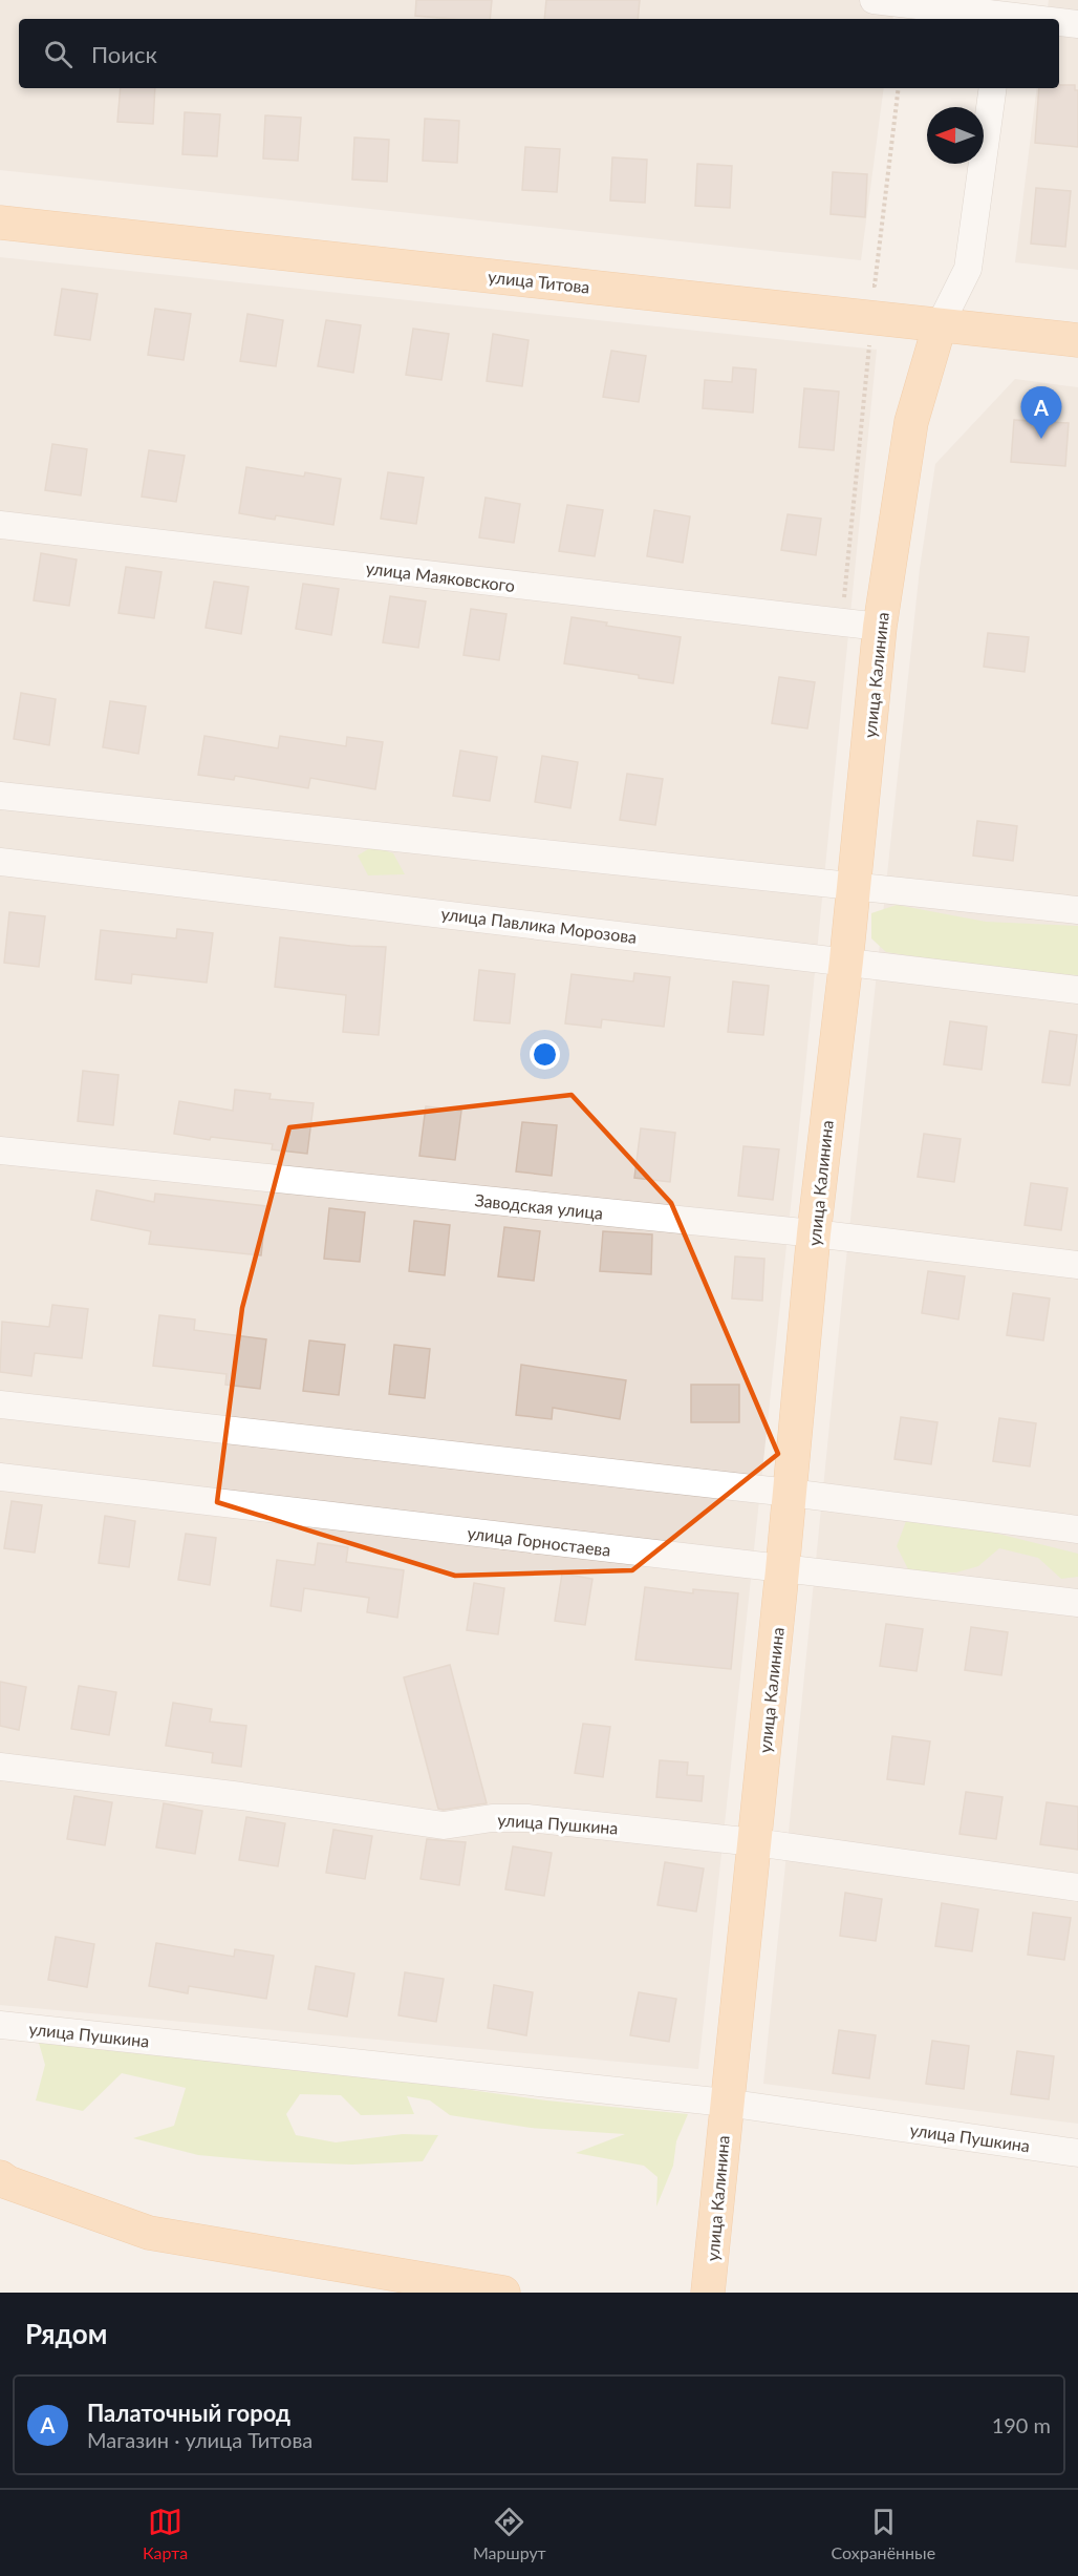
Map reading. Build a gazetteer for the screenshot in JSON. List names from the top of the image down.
{
  "streets": {
    "main road": ["улица Титова", "улица Калинина"],
    "street": [
      "улица Маяковского",
      "улица Павлика Морозова",
      "Заводская улица",
      "улица Горностаева",
      "улица Пушкина"
    ]
  },
  "crossings": [
    ["улица Титова", "улица Калинина"],
    ["улица Маяковского", "улица Калинина"],
    ["улица Калинина", "улица Павлика Морозова"],
    ["улица Калинина", "Заводская улица"],
    ["улица Калинина", "улица Горностаева"],
    ["улица Калинина", "улица Пушкина"]
  ],
  "north": "left",
  "page": {
    "search": "Поиск",
    "pins": "A",
    "heading": "Рядом",
    "list": [
      {
        "mark": "A",
        "name": "Палаточный город",
        "note": "Магазин · улица Титова",
        "value": "190 m"
      }
    ],
    "nav": ["Карта", "Маршрут", "Сохранённые"]
  }
}
